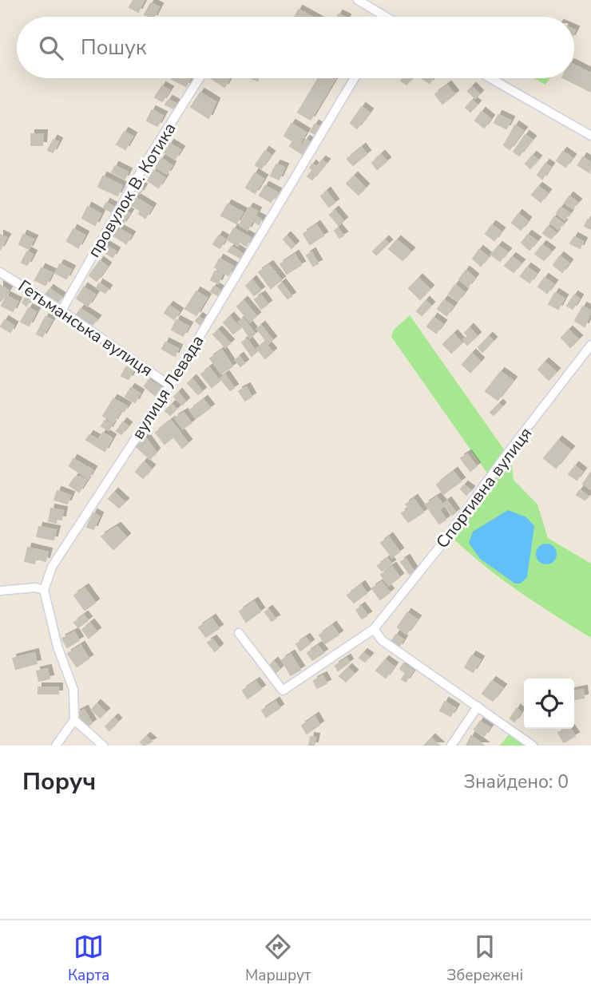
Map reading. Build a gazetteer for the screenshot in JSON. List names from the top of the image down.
{
  "streets": {
    "street": [
      "провулок В. Котика",
      "Гетьманська вулиця",
      "вулиця Левада",
      "Спортивна вулиця"
    ]
  },
  "crossings": [
    ["провулок В. Котика", "Гетьманська вулиця"],
    ["Гетьманська вулиця", "вулиця Левада"]
  ],
  "page": {
    "search": "Пошук",
    "heading": ["Поруч", "Знайдено: 0"],
    "nav": ["Карта", "Маршрут", "Збережені"]
  }
}
